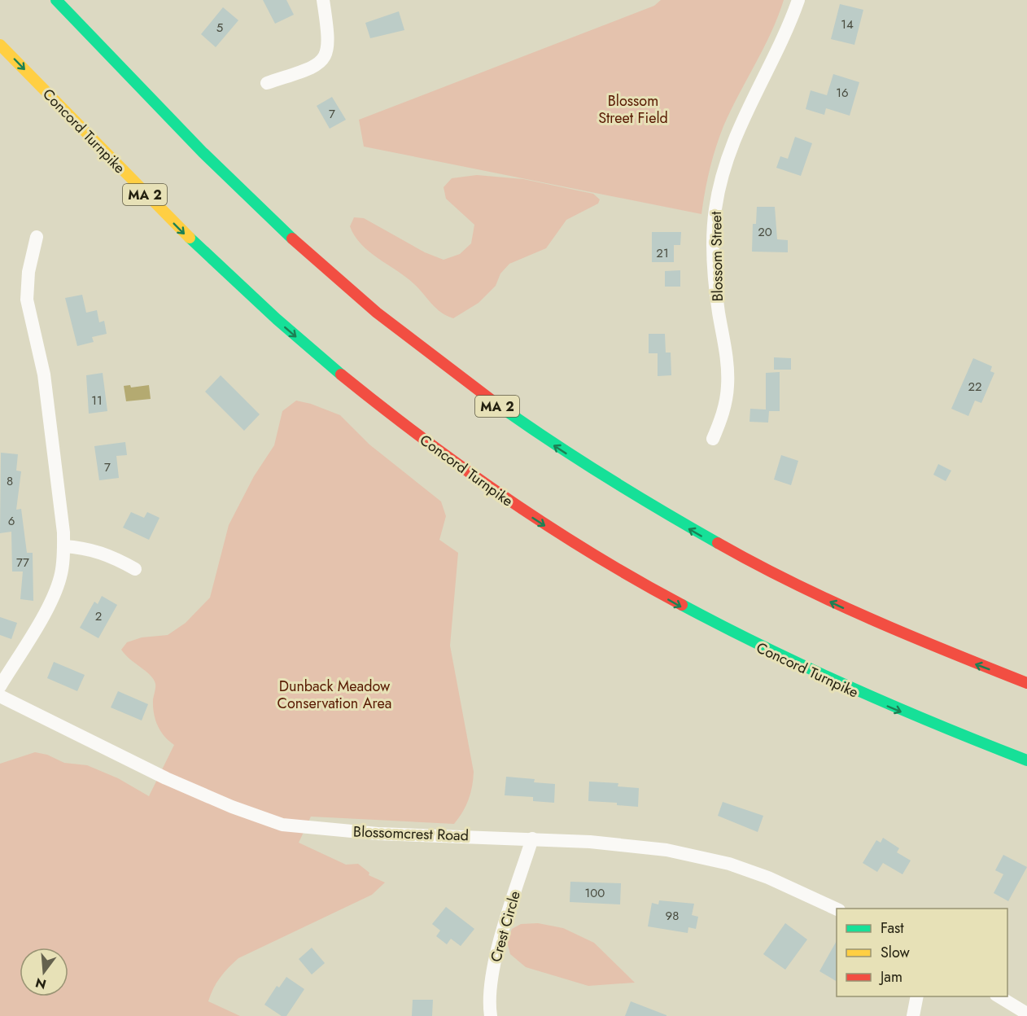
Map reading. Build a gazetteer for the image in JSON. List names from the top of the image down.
{
  "streets": {
    "highway": ["Concord Turnpike", "MA 2"],
    "street": ["Blossom Street", "Blossomcrest Road", "Crest Circle"]
  },
  "crossings": [
    ["Blossomcrest Road", "Crest Circle"]
  ],
  "parks": ["Blossom Street Field", "Dunback Meadow Conservation Area"],
  "house_numbers": [
    "14",
    "5",
    "16",
    "7",
    "20",
    "21",
    "22",
    "11",
    "7",
    "8",
    "6",
    "77",
    "2",
    "100",
    "98"
  ],
  "legend": ["Fast", "Slow", "Jam"],
  "north": "bottom"
}
